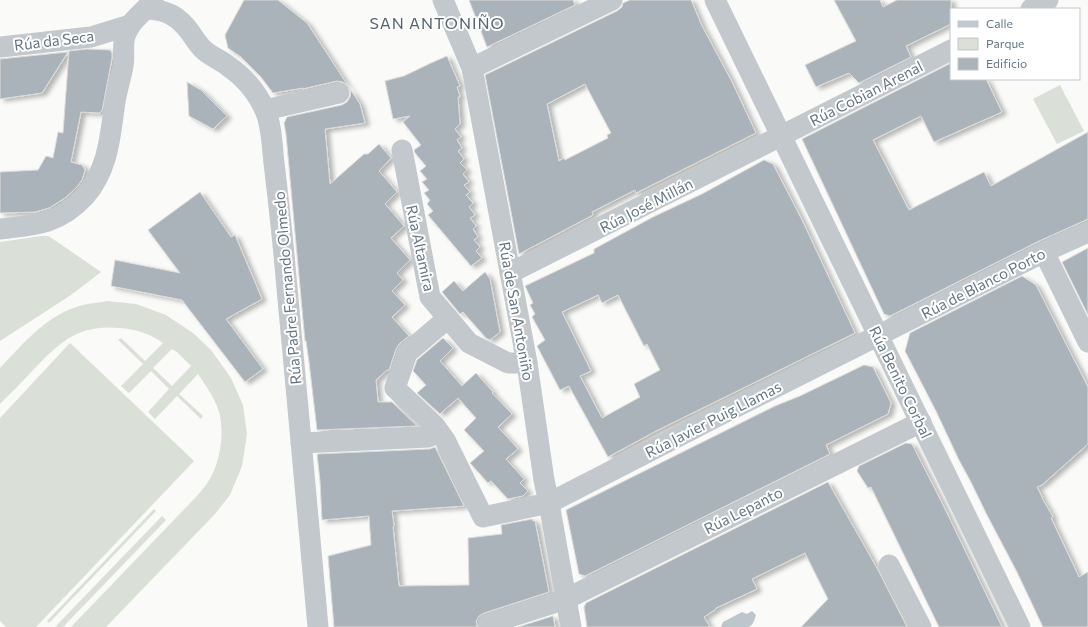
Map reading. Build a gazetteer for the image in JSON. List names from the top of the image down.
{
  "streets": {
    "street": [
      "Rúa da Seca",
      "Rúa Cobian Arenal",
      "Rúa José Millán",
      "Rúa Altamira",
      "Rúa de Blanco Porto",
      "Rúa Padre Fernando Olmedo",
      "Rúa de San Antoniño",
      "Rúa Benito Corbal",
      "Rúa Javier Puig Llamas",
      "Rúa Lepanto"
    ]
  },
  "crossings": [
    ["Rúa Cobian Arenal", "Rúa José Millán"],
    ["Rúa Cobian Arenal", "Rúa Benito Corbal"],
    ["Rúa José Millán", "Rúa de San Antoniño"],
    ["Rúa José Millán", "Rúa Benito Corbal"],
    ["Rúa Altamira", "Rúa de San Antoniño"],
    ["Rúa Altamira", "Rúa Javier Puig Llamas"],
    ["Rúa de Blanco Porto", "Rúa Benito Corbal"],
    ["Rúa de Blanco Porto", "Rúa Javier Puig Llamas"],
    ["Rúa de San Antoniño", "Rúa Javier Puig Llamas"],
    ["Rúa de San Antoniño", "Rúa Lepanto"],
    ["Rúa Benito Corbal", "Rúa Javier Puig Llamas"],
    ["Rúa Benito Corbal", "Rúa Lepanto"]
  ],
  "districts": ["SAN ANTONIÑO"],
  "legend": ["Calle", "Parque", "Edificio"]
}
